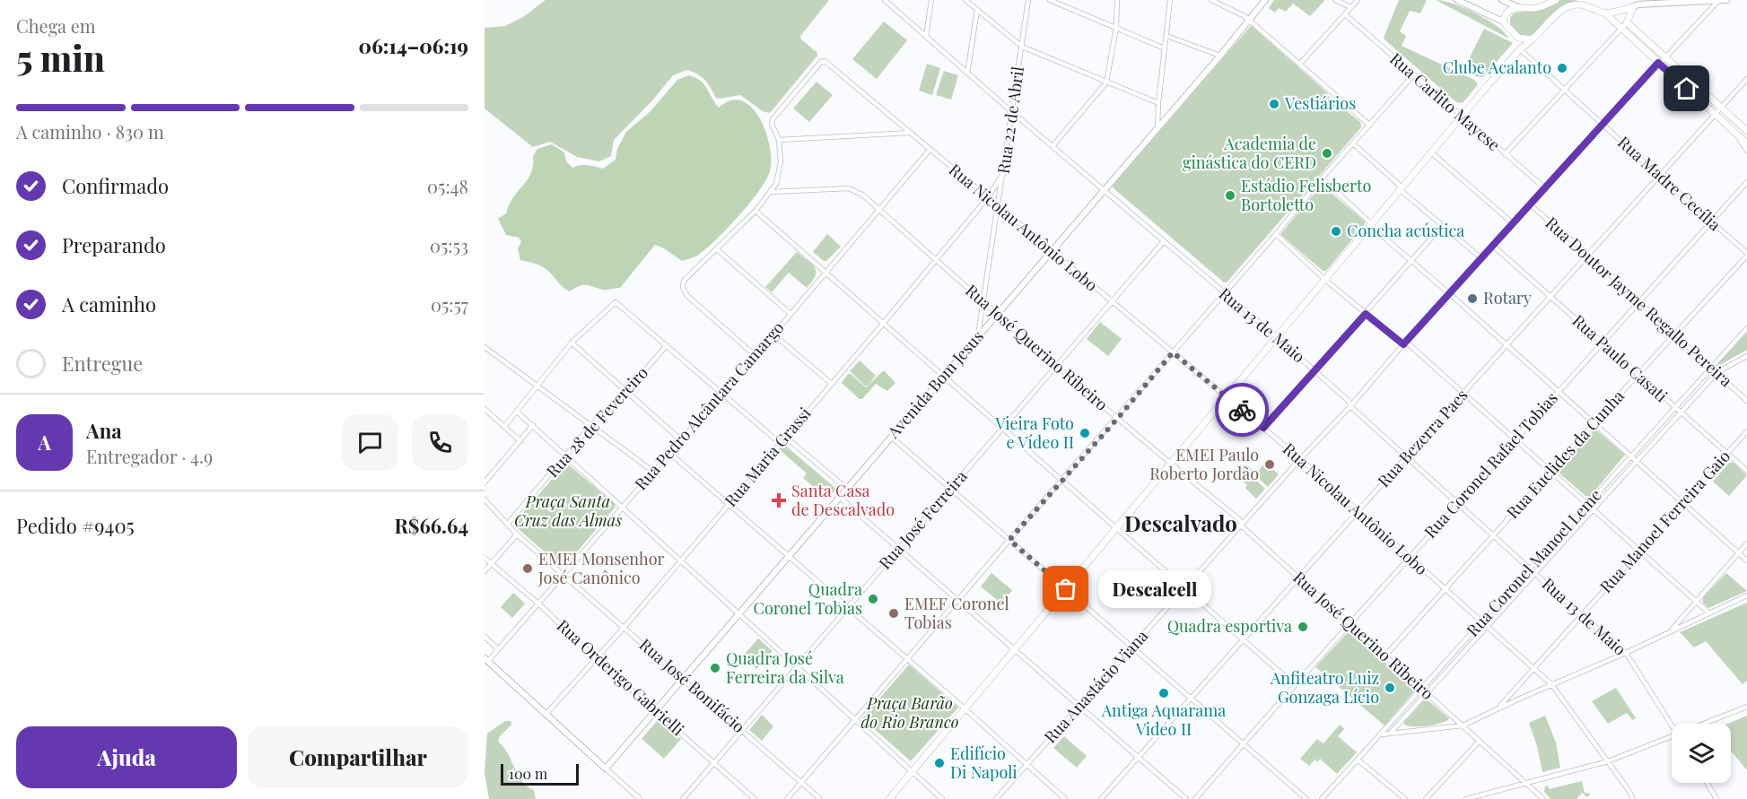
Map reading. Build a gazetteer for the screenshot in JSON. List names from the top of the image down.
{
  "streets": {
    "street": [
      "Rua Carlito Mayese",
      "Rua 22 de Abril",
      "Rua Madre Cecília",
      "Rua Nicolau Antônio Lobo",
      "Rua Doutor Jayme Regallo Pereira",
      "Rua 13 de Maio",
      "Rua José Querino Ribeiro",
      "Rua Paulo Casati",
      "Avenida Bom Jesus",
      "Rua Pedro Alcântara Camargo",
      "Rua 28 de Fevereiro",
      "Rua Bezerra Paes",
      "Rua Euclides da Cunha",
      "Rua Maria Grassi",
      "Rua Coronel Rafael Tobias",
      "Rua José Ferreira",
      "Rua Manoel Ferreira Gaio",
      "Rua Coronel Manoel Leme",
      "Rua Orderigo Gabrielli",
      "Rua José Bonifácio",
      "Rua Anastácio Viana"
    ]
  },
  "crossings": [
    ["Rua Carlito Mayese", "Rua Anastácio Viana"],
    ["Rua 22 de Abril", "Rua Nicolau Antônio Lobo"],
    ["Rua 22 de Abril", "Rua 13 de Maio"],
    ["Rua 22 de Abril", "Rua José Querino Ribeiro"],
    ["Rua 22 de Abril", "Avenida Bom Jesus"],
    ["Rua 22 de Abril", "Rua Maria Grassi"],
    ["Rua Madre Cecília", "Rua Bezerra Paes"],
    ["Rua Madre Cecília", "Rua Euclides da Cunha"],
    ["Rua Madre Cecília", "Rua Coronel Rafael Tobias"],
    ["Rua Madre Cecília", "Rua Anastácio Viana"],
    ["Rua Nicolau Antônio Lobo", "Avenida Bom Jesus"],
    ["Rua Nicolau Antônio Lobo", "Rua Pedro Alcântara Camargo"],
    ["Rua Nicolau Antônio Lobo", "Rua Bezerra Paes"],
    ["Rua Nicolau Antônio Lobo", "Rua Euclides da Cunha"],
    ["Rua Nicolau Antônio Lobo", "Rua Maria Grassi"],
    ["Rua Nicolau Antônio Lobo", "Rua Coronel Rafael Tobias"],
    ["Rua Nicolau Antônio Lobo", "Rua José Ferreira"],
    ["Rua Nicolau Antônio Lobo", "Rua Manoel Ferreira Gaio"],
    ["Rua Nicolau Antônio Lobo", "Rua Coronel Manoel Leme"],
    ["Rua Nicolau Antônio Lobo", "Rua Anastácio Viana"],
    ["Rua Doutor Jayme Regallo Pereira", "Rua Bezerra Paes"],
    ["Rua Doutor Jayme Regallo Pereira", "Rua Euclides da Cunha"],
    ["Rua Doutor Jayme Regallo Pereira", "Rua Coronel Rafael Tobias"],
    ["Rua Doutor Jayme Regallo Pereira", "Rua Coronel Manoel Leme"],
    ["Rua Doutor Jayme Regallo Pereira", "Rua Anastácio Viana"],
    ["Rua 13 de Maio", "Avenida Bom Jesus"],
    ["Rua 13 de Maio", "Rua Bezerra Paes"],
    ["Rua 13 de Maio", "Rua Euclides da Cunha"],
    ["Rua 13 de Maio", "Rua Coronel Rafael Tobias"],
    ["Rua 13 de Maio", "Rua José Ferreira"],
    ["Rua 13 de Maio", "Rua Manoel Ferreira Gaio"],
    ["Rua 13 de Maio", "Rua Coronel Manoel Leme"],
    ["Rua 13 de Maio", "Rua Anastácio Viana"],
    ["Rua José Querino Ribeiro", "Avenida Bom Jesus"],
    ["Rua José Querino Ribeiro", "Rua Pedro Alcântara Camargo"],
    ["Rua José Querino Ribeiro", "Rua Bezerra Paes"],
    ["Rua José Querino Ribeiro", "Rua Euclides da Cunha"],
    ["Rua José Querino Ribeiro", "Rua Maria Grassi"],
    ["Rua José Querino Ribeiro", "Rua Coronel Rafael Tobias"],
    ["Rua José Querino Ribeiro", "Rua José Ferreira"],
    ["Rua José Querino Ribeiro", "Rua Coronel Manoel Leme"],
    ["Rua José Querino Ribeiro", "Rua Anastácio Viana"],
    ["Rua Paulo Casati", "Rua Bezerra Paes"],
    ["Rua Paulo Casati", "Rua Euclides da Cunha"],
    ["Rua Paulo Casati", "Rua Coronel Rafael Tobias"],
    ["Rua Paulo Casati", "Rua Manoel Ferreira Gaio"],
    ["Rua Paulo Casati", "Rua Coronel Manoel Leme"],
    ["Rua Paulo Casati", "Rua Anastácio Viana"],
    ["Avenida Bom Jesus", "Rua Orderigo Gabrielli"],
    ["Avenida Bom Jesus", "Rua José Bonifácio"],
    ["Rua Pedro Alcântara Camargo", "Rua Orderigo Gabrielli"],
    ["Rua Pedro Alcântara Camargo", "Rua José Bonifácio"],
    ["Rua 28 de Fevereiro", "Rua José Bonifácio"],
    ["Rua Maria Grassi", "Rua Orderigo Gabrielli"],
    ["Rua Maria Grassi", "Rua José Bonifácio"],
    ["Rua José Ferreira", "Rua Orderigo Gabrielli"],
    ["Rua José Ferreira", "Rua José Bonifácio"]
  ],
  "districts": ["Descalvado"],
  "parks": ["Praça Santa Cruz das Almas", "Praça Barão do Rio Branco"],
  "places": {
    "other": [
      "Clube Acalanto",
      "Vestiários",
      "Academia de ginástica do CERD",
      "Estádio Felisberto Bortoletto",
      "Concha acústica",
      "Rotary",
      "Vieira Foto e Vídeo II",
      "EMEI Paulo Roberto Jordão",
      "EMEI Monsenhor José Canônico",
      "Descalcell",
      "Quadra Coronel Tobias",
      "EMEF Coronel Tobias",
      "Quadra esportiva",
      "Quadra José Ferreira da Silva",
      "Anfiteatro Luiz Gonzaga Lício",
      "Antiga Aquarama Video II",
      "Edifício Di Napoli"
    ],
    "health": ["Santa Casa de Descalvado"]
  },
  "scale_bar": "100 m",
  "page": {
    "heading": ["5 min", "Chega em", "06:14–06:19"],
    "panel": [
      "Ana",
      "Entregador · 4.9",
      "Pedido #9405",
      "R$66.64"
    ],
    "bar": "A caminho · 830 m",
    "list": [
      ["Confirmado", "05:48"],
      ["Preparando", "05:53"],
      ["A caminho", "05:57"],
      "Entregue"
    ],
    "round": "A",
    "bubble": "Descalcell",
    "buttons": ["Ajuda", "Compartilhar"],
    "scale": "100 m"
  }
}
